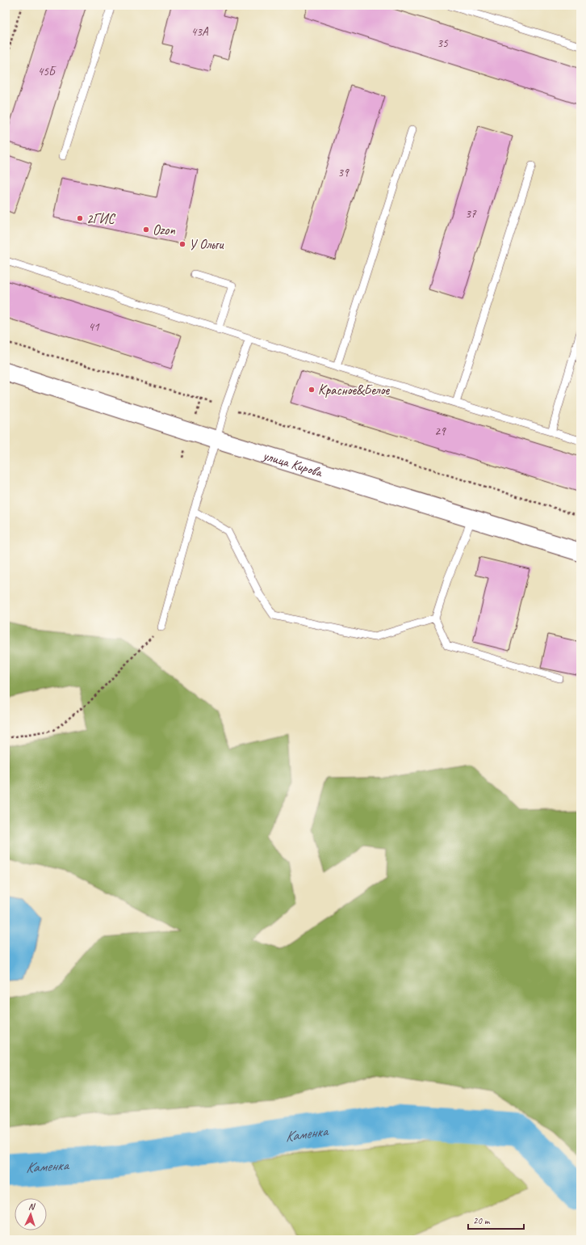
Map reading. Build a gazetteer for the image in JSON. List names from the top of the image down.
{
  "streets": {
    "street": ["улица Кирова"]
  },
  "water": ["Каменка"],
  "places": [
    "2ГИС",
    "Ozon",
    "У Ольги",
    "Красное&Белое"
  ],
  "house_numbers": [
    "43А",
    "35",
    "45Б",
    "39",
    "37",
    "41",
    "29"
  ],
  "scale_bar": "20 m",
  "north": "top"
}
